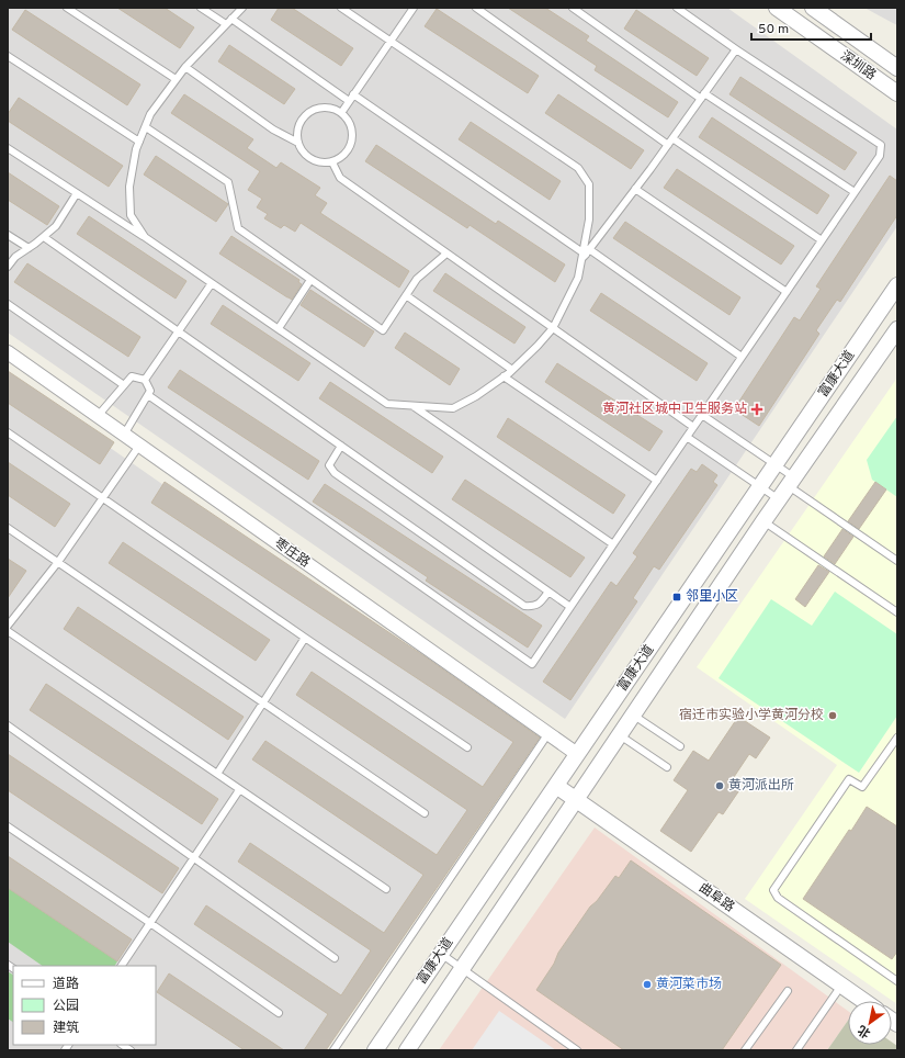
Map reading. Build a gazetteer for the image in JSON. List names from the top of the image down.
{
  "streets": {
    "street": [
      "深圳路",
      "富康大道",
      "枣庄路",
      "曲阜路"
    ]
  },
  "crossings": [
    ["富康大道", "枣庄路"],
    ["富康大道", "曲阜路"]
  ],
  "places": {
    "health": ["黄河社区城中卫生服务站"],
    "transit": ["邻里小区"],
    "other": ["宿迁市实验小学黄河分校", "黄河派出所", "黄河菜市场"]
  },
  "legend": ["道路", "公园", "建筑"],
  "scale_bar": "50 m",
  "north": "bottom left"
}
